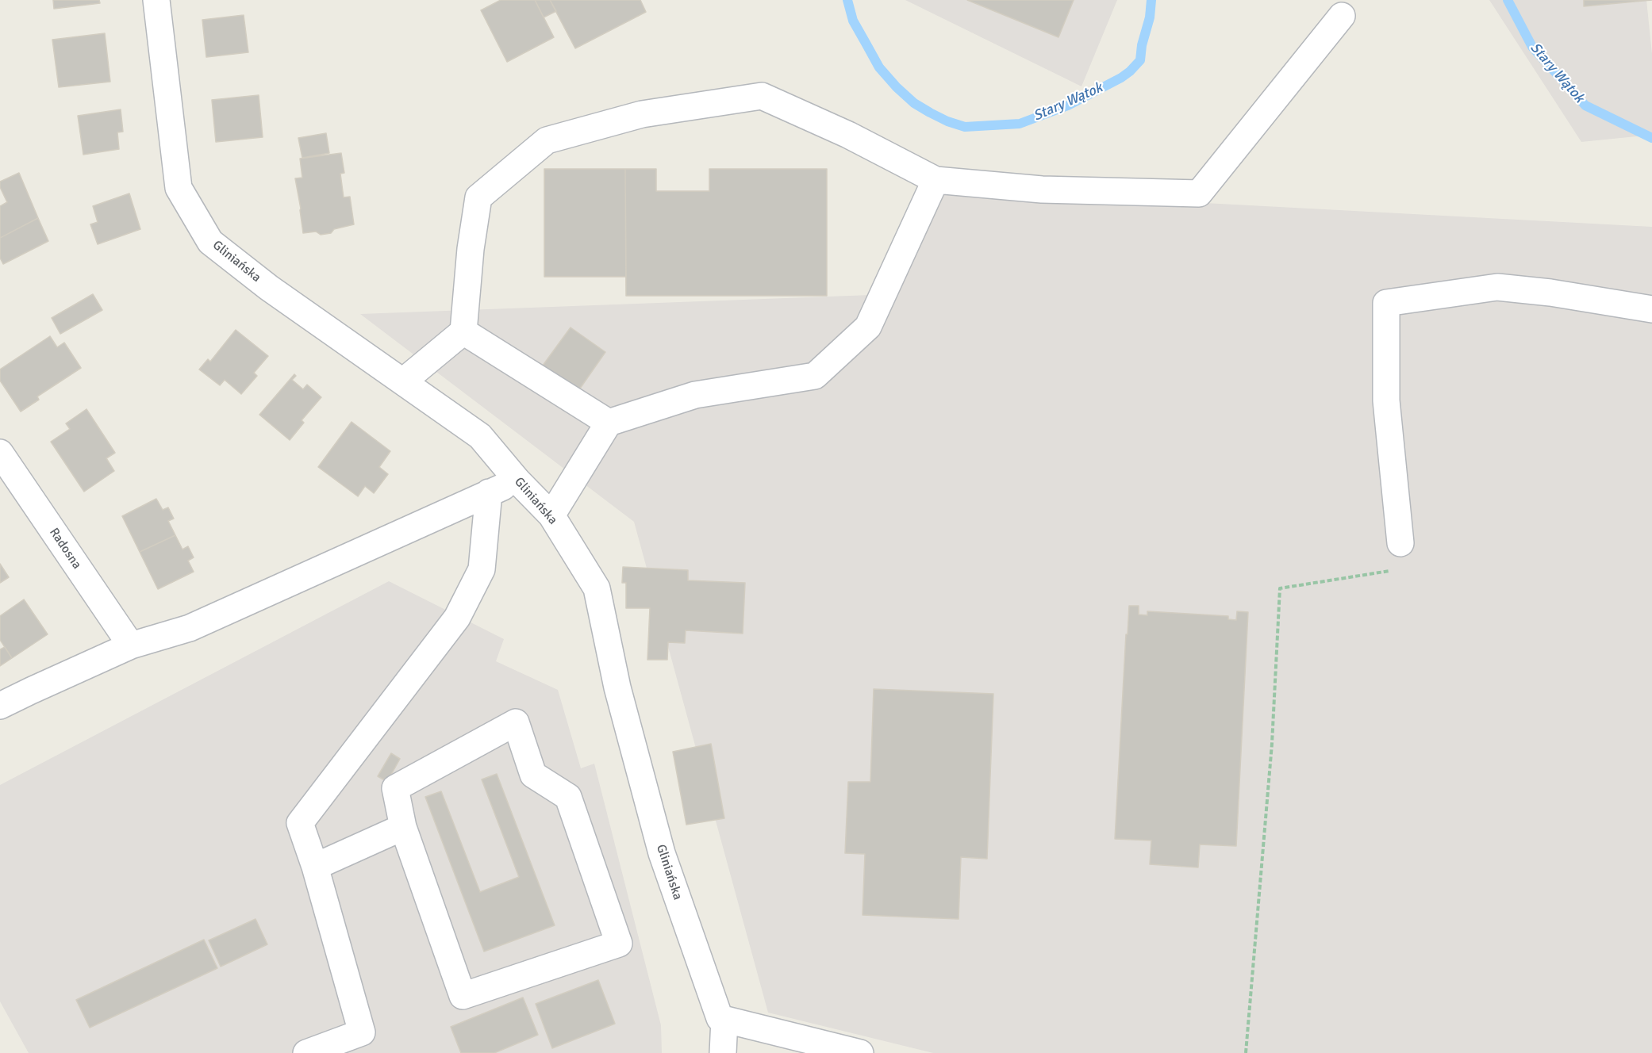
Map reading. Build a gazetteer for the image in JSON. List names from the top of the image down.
{
  "streets": {
    "street": ["Gliniańska", "Radosna"]
  },
  "water": ["Stary Wątok"]
}
